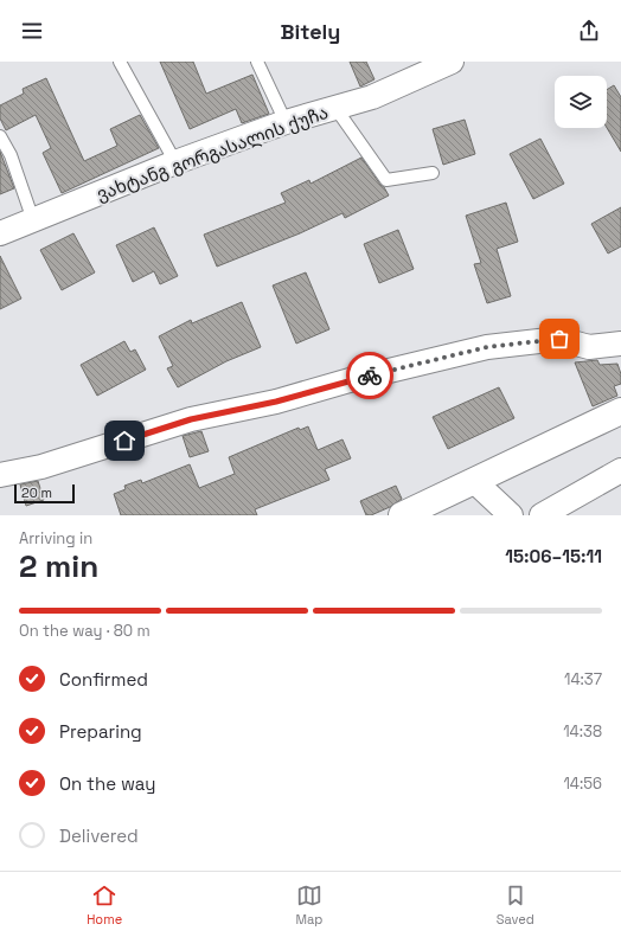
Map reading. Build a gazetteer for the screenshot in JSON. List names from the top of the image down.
{
  "streets": {
    "street": ["ვახტანგ გორგასალის ქუჩა"]
  },
  "scale_bar": "20 m",
  "page": {
    "header": "Bitely",
    "scale": "20 m",
    "heading": ["2 min", "Arriving in", "15:06–15:11"],
    "bar": "On the way · 80 m",
    "list": [
      ["Confirmed", "14:37"],
      ["Preparing", "14:38"],
      ["On the way", "14:56"],
      "Delivered"
    ],
    "tabs": ["Home", "Map", "Saved"]
  }
}
